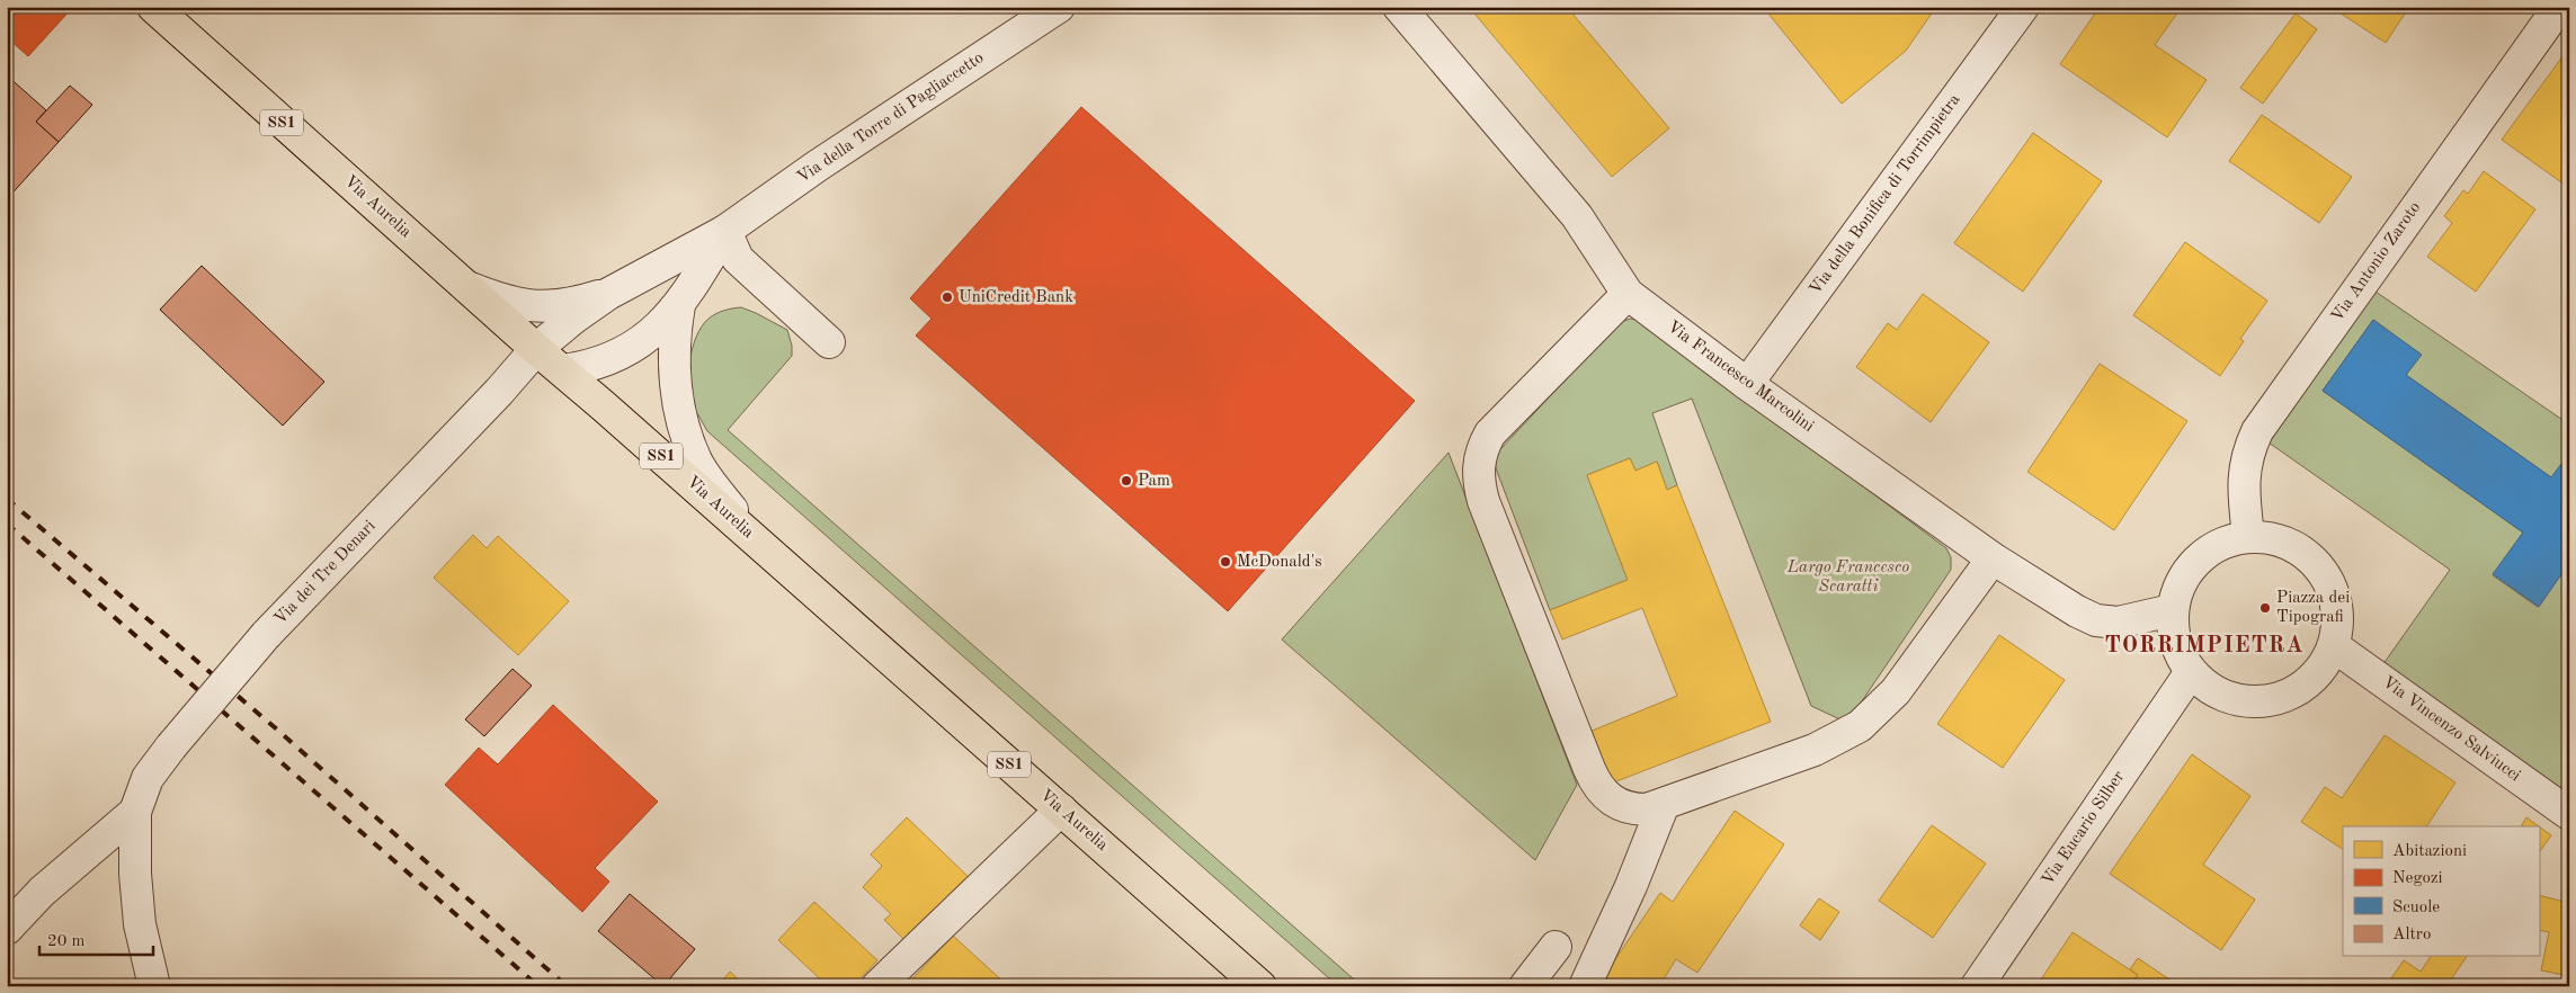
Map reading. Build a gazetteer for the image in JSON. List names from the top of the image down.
{
  "streets": {
    "main road": ["SS1", "Via Aurelia"],
    "street": [
      "Via della Torre di Pagliaccetto",
      "Via della Bonifica di Torrimpietra",
      "Via Antonio Zaroto",
      "Via Francesco Marcolini",
      "Via dei Tre Denari",
      "Via Vincenzo Salviucci",
      "Via Eucario Silber"
    ]
  },
  "crossings": [
    ["Via della Torre di Pagliaccetto", "Via Aurelia"],
    ["Via della Torre di Pagliaccetto", "Via dei Tre Denari"],
    ["Via della Bonifica di Torrimpietra", "Via Francesco Marcolini"],
    ["Via Aurelia", "Via dei Tre Denari"],
    ["Via Antonio Zaroto", "Via Francesco Marcolini"],
    ["Via Antonio Zaroto", "Via Vincenzo Salviucci"],
    ["Via Antonio Zaroto", "Via Eucario Silber"],
    ["Via Francesco Marcolini", "Via Vincenzo Salviucci"],
    ["Via Francesco Marcolini", "Via Eucario Silber"],
    ["Via Vincenzo Salviucci", "Via Eucario Silber"]
  ],
  "districts": ["TORRIMPIETRA"],
  "parks": ["Largo Francesco Scaratti"],
  "places": [
    "UniCredit Bank",
    "Pam",
    "McDonald's",
    "Piazza dei Tipografi"
  ],
  "legend": [
    "Abitazioni",
    "Negozi",
    "Scuole",
    "Altro"
  ],
  "scale_bar": "20 m"
}
